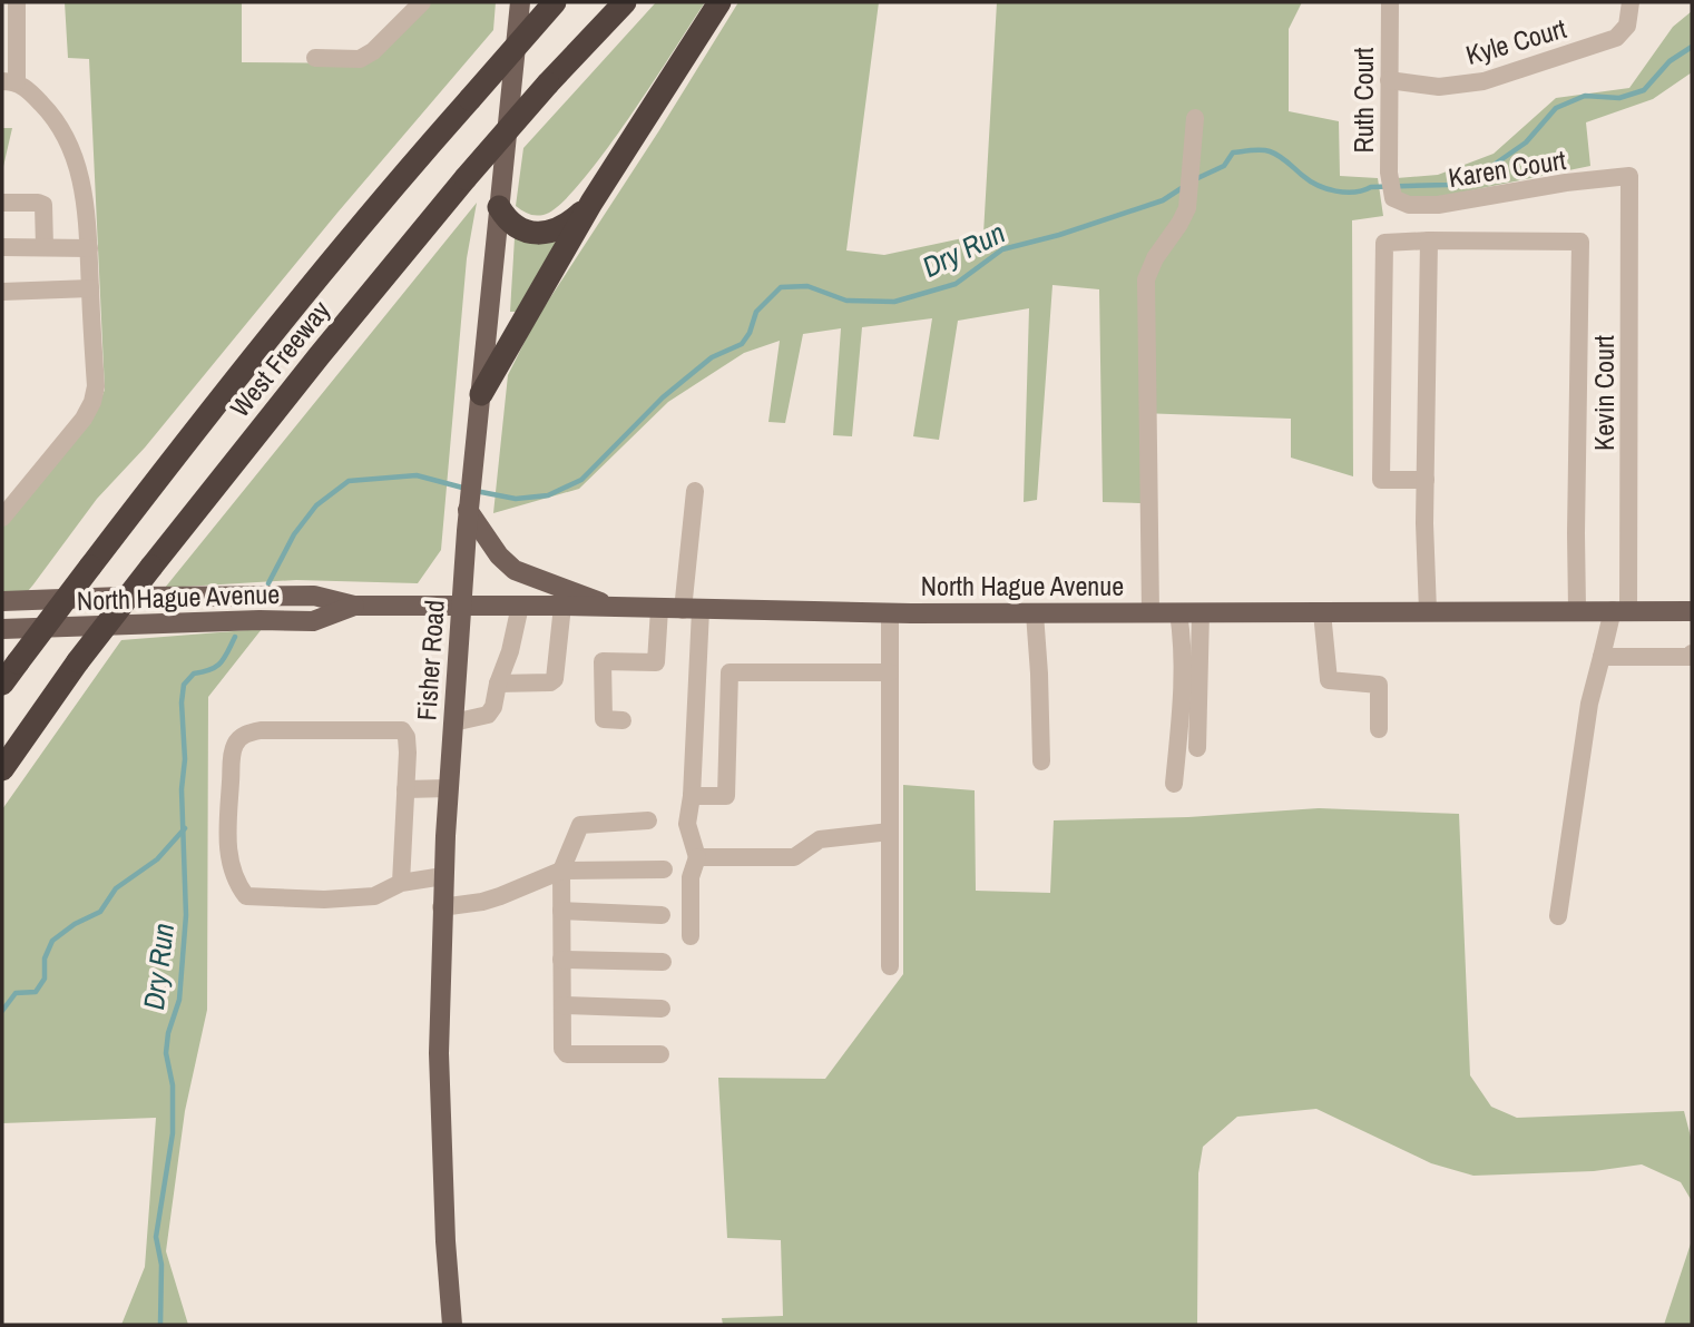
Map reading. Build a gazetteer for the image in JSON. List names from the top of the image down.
{
  "streets": {
    "highway": ["West Freeway"],
    "main road": ["North Hague Avenue", "Fisher Road"],
    "street": [
      "Kyle Court",
      "Ruth Court",
      "Karen Court",
      "Kevin Court"
    ]
  },
  "crossings": [
    ["Kyle Court", "Ruth Court"],
    ["Ruth Court", "Karen Court"],
    ["Karen Court", "Kevin Court"],
    ["Kevin Court", "North Hague Avenue"],
    ["North Hague Avenue", "Fisher Road"]
  ],
  "water": ["Dry Run"]
}
